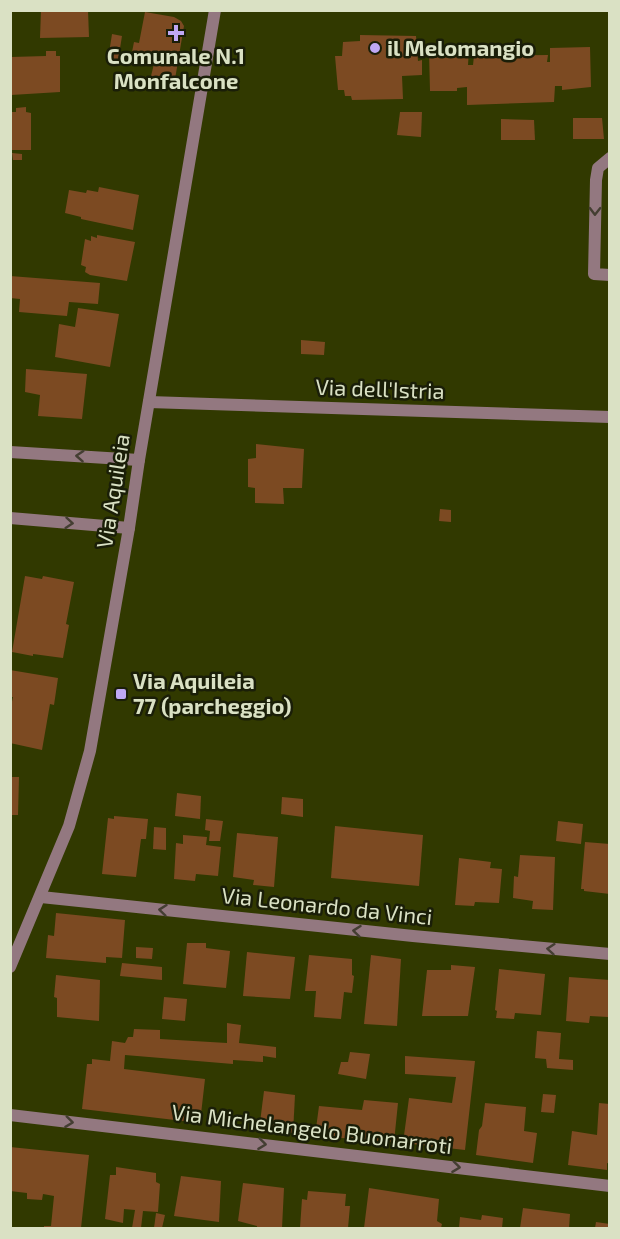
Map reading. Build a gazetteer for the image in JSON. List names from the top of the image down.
{
  "streets": {
    "street": [
      "Via dell'Istria",
      "Via Aquileia",
      "Via Leonardo da Vinci",
      "Via Michelangelo Buonarroti"
    ]
  },
  "crossings": [
    ["Via dell'Istria", "Via Aquileia"],
    ["Via Aquileia", "Via Leonardo da Vinci"]
  ],
  "one_way": ["Via Leonardo da Vinci", "Via Michelangelo Buonarroti"],
  "places": {
    "health": ["Comunale N.1 Monfalcone"],
    "other": ["il Melomangio"],
    "transit": ["Via Aquileia 77 (parcheggio)"]
  }
}
